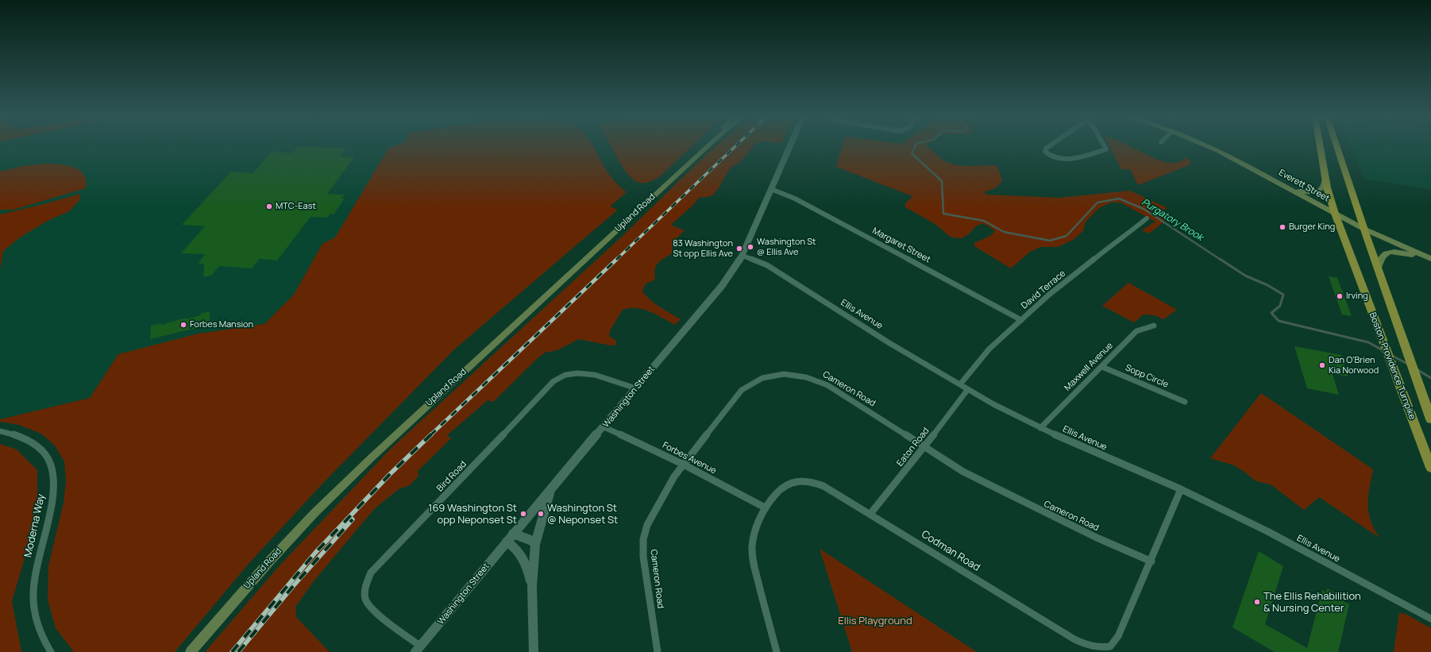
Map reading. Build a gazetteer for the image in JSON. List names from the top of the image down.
{
  "streets": {
    "main road": ["Everett Street", "Upland Road", "Boston-Providence Turnpike"],
    "street": [
      "Margaret Street",
      "David Terrace",
      "Ellis Avenue",
      "Maxwell Avenue",
      "Sopp Circle",
      "Cameron Road",
      "Washington Street",
      "Eaton Road",
      "Forbes Avenue",
      "Bird Road",
      "Moderna Way",
      "Codman Road"
    ]
  },
  "crossings": [
    ["Everett Street", "Boston-Providence Turnpike"],
    ["Margaret Street", "David Terrace"],
    ["Margaret Street", "Washington Street"],
    ["David Terrace", "Ellis Avenue"],
    ["Ellis Avenue", "Maxwell Avenue"],
    ["Ellis Avenue", "Washington Street"],
    ["Ellis Avenue", "Eaton Road"],
    ["Ellis Avenue", "Codman Road"],
    ["Maxwell Avenue", "Sopp Circle"],
    ["Cameron Road", "Eaton Road"],
    ["Cameron Road", "Forbes Avenue"],
    ["Cameron Road", "Codman Road"],
    ["Washington Street", "Forbes Avenue"],
    ["Washington Street", "Bird Road"],
    ["Eaton Road", "Codman Road"],
    ["Forbes Avenue", "Codman Road"]
  ],
  "water": ["Purgatory Brook"],
  "parks": ["Ellis Playground"],
  "places": [
    "MTC-East",
    "Burger King",
    "Washington St @ Ellis Ave",
    "83 Washington St opp Ellis Ave",
    "Irving",
    "Forbes Mansion",
    "Dan O'Brien Kia Norwood",
    "169 Washington St opp Neponset St",
    "Washington St @ Neponset St",
    "The Ellis Rehabilition & Nursing Center"
  ]
}
